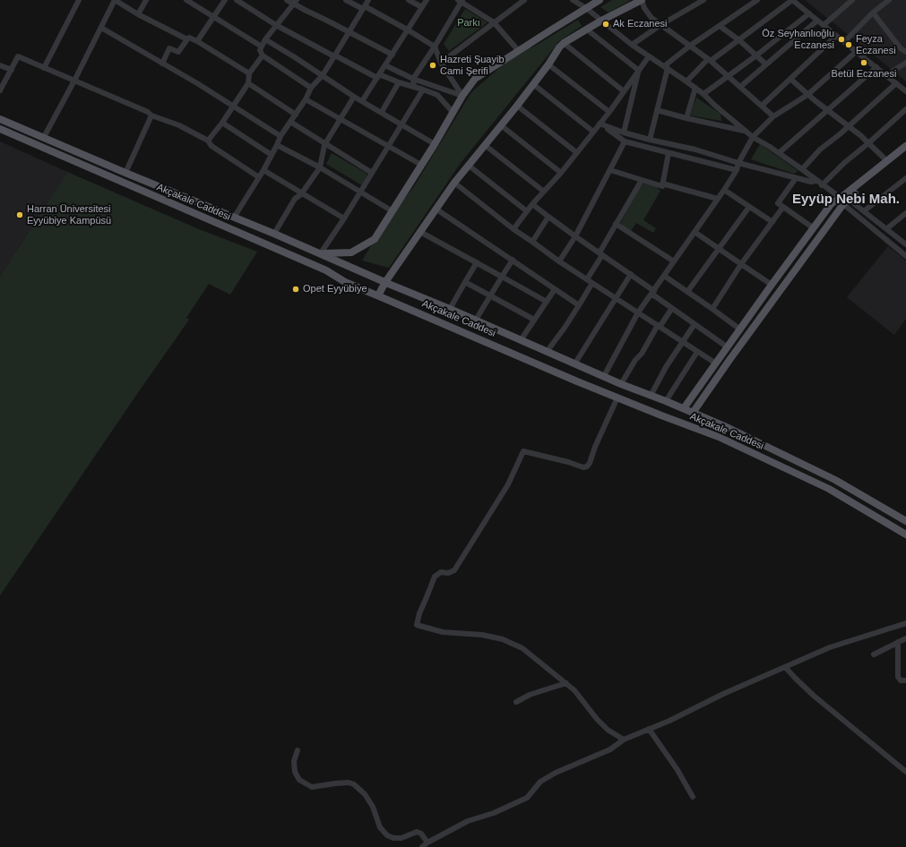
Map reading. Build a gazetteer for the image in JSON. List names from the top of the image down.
{
  "streets": {
    "main road": ["Akçakale Caddesi"]
  },
  "districts": ["Eyyüp Nebi Mah."],
  "parks": ["Parkı"],
  "places": [
    "Ak Eczanesi",
    "Öz Seyhanlıoğlu Eczanesi",
    "Feyza Eczanesi",
    "Betül Eczanesi",
    "Hazreti Şuayib Cami Şerifi",
    "Harran Üniversitesi Eyyübiye Kampüsü",
    "Opet Eyyübiye"
  ]
}
